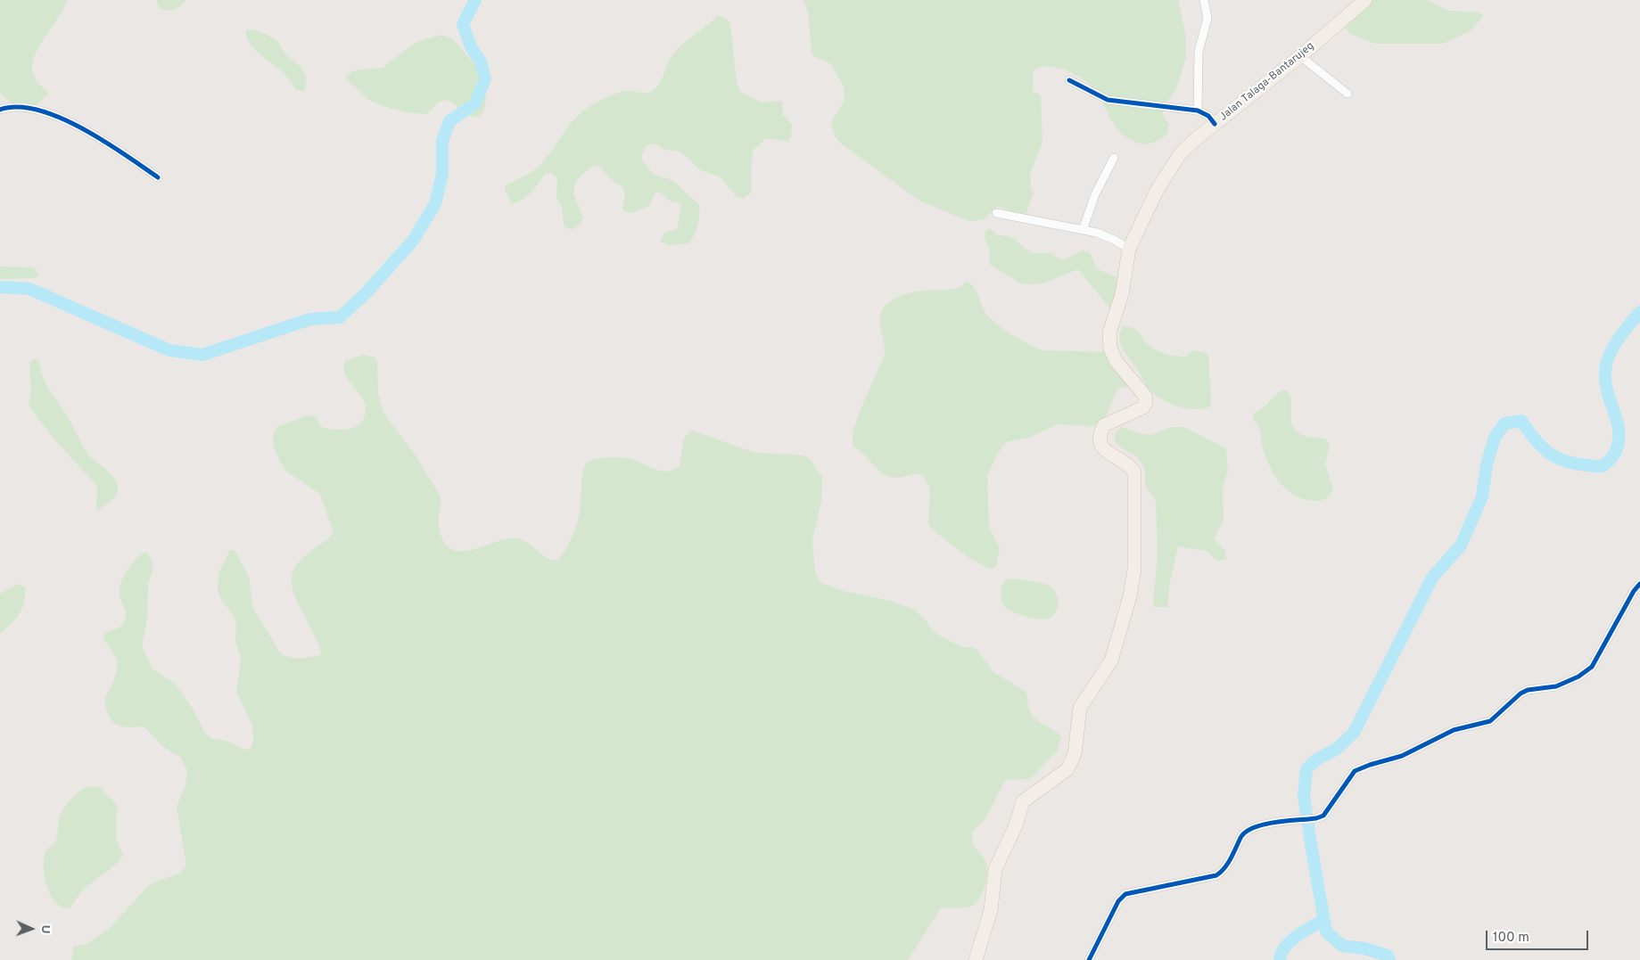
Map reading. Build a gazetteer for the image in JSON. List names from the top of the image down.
{
  "streets": {
    "main road": ["Jalan Talaga-Bantarujeg"]
  },
  "scale_bar": "100 m",
  "north": "right"
}
